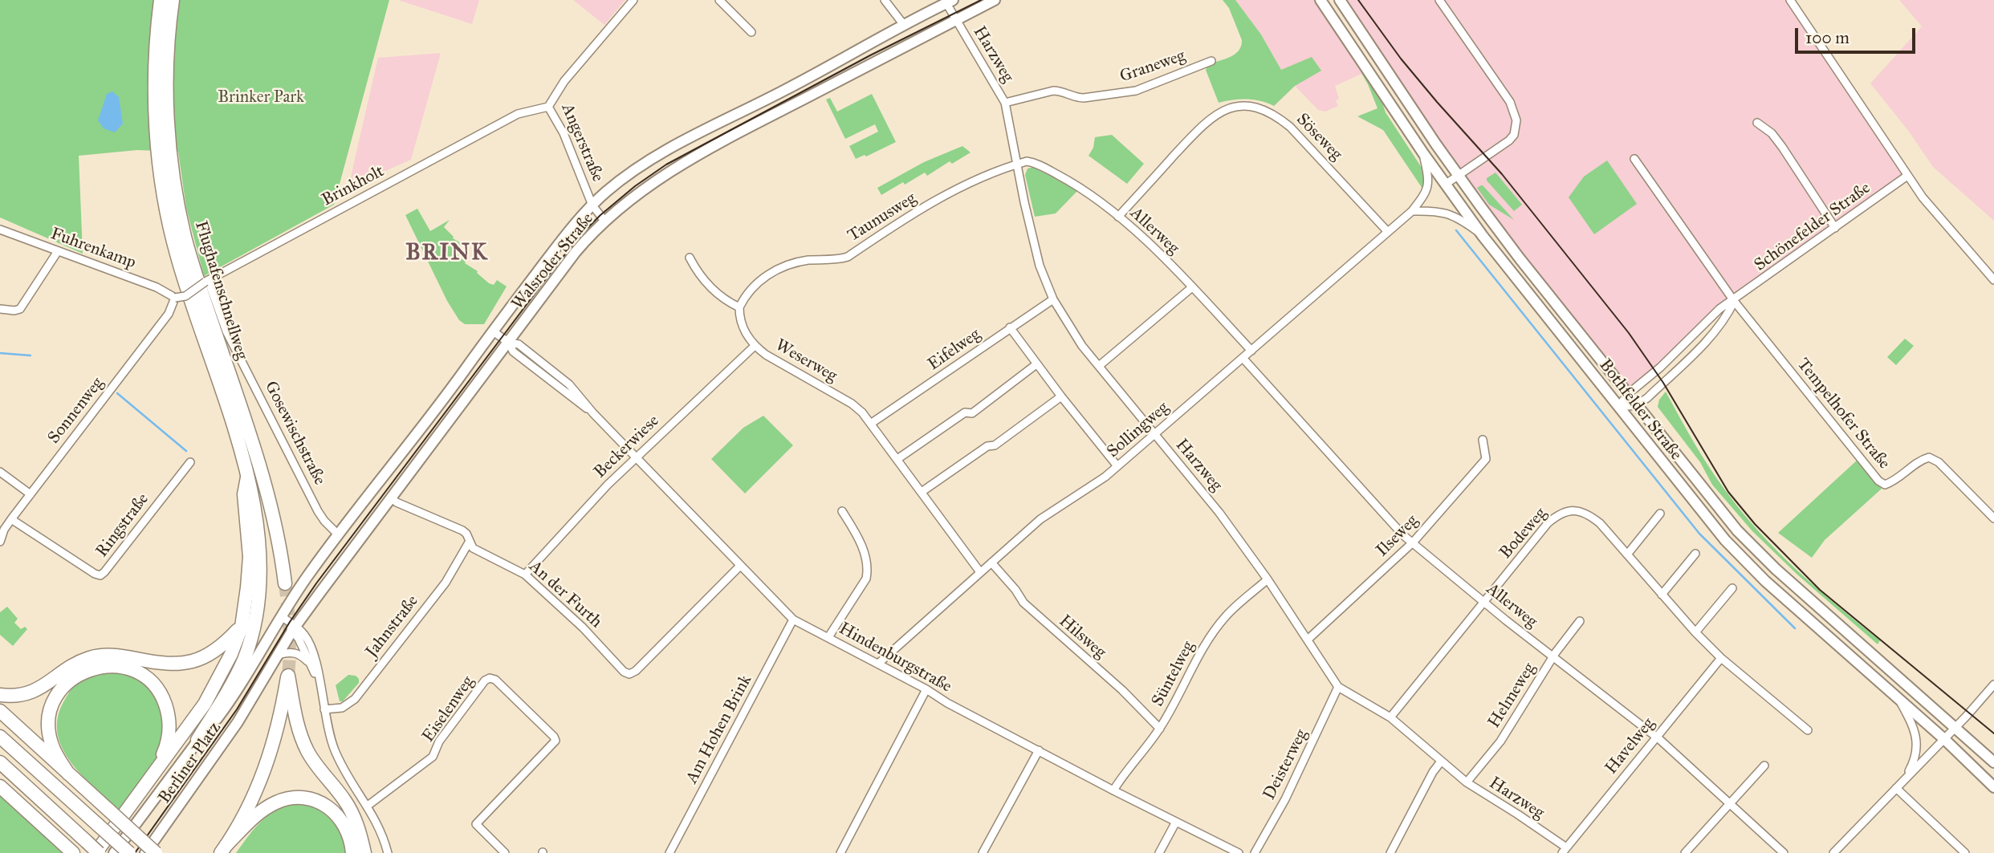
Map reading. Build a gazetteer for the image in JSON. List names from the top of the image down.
{
  "streets": {
    "highway": ["Flughafenschnellweg"],
    "main road": ["Walsroder Straße", "Bothfelder Straße", "Berliner Platz"],
    "street": [
      "Harzweg",
      "Graneweg",
      "Söseweg",
      "Angerstraße",
      "Brinkholt",
      "Taunusweg",
      "Schönefelder Straße",
      "Allerweg",
      "Fuhrenkamp",
      "Eifelweg",
      "Weserweg",
      "Sonnenweg",
      "Tempelhofer Straße",
      "Sollingweg",
      "Gosewischstraße",
      "Beckerwiese",
      "Ringstraße",
      "Bodeweg",
      "Ilseweg",
      "An der Furth",
      "Jahnstraße",
      "Hilsweg",
      "Hindenburgstraße",
      "Süntelweg",
      "Helmeweg",
      "Eiselenweg",
      "Am Hohen Brink",
      "Havelweg",
      "Deisterweg"
    ]
  },
  "crossings": [
    ["Harzweg", "Graneweg"],
    ["Harzweg", "Taunusweg"],
    ["Harzweg", "Allerweg"],
    ["Harzweg", "Walsroder Straße"],
    ["Harzweg", "Eifelweg"],
    ["Harzweg", "Sollingweg"],
    ["Harzweg", "Bodeweg"],
    ["Harzweg", "Ilseweg"],
    ["Harzweg", "Süntelweg"],
    ["Harzweg", "Helmeweg"],
    ["Harzweg", "Havelweg"],
    ["Harzweg", "Deisterweg"],
    ["Söseweg", "Allerweg"],
    ["Söseweg", "Sollingweg"],
    ["Angerstraße", "Brinkholt"],
    ["Angerstraße", "Walsroder Straße"],
    ["Brinkholt", "Fuhrenkamp"],
    ["Brinkholt", "Sonnenweg"],
    ["Brinkholt", "Gosewischstraße"],
    ["Taunusweg", "Allerweg"],
    ["Taunusweg", "Weserweg"],
    ["Schönefelder Straße", "Bothfelder Straße"],
    ["Schönefelder Straße", "Tempelhofer Straße"],
    ["Allerweg", "Sollingweg"],
    ["Allerweg", "Bodeweg"],
    ["Allerweg", "Ilseweg"],
    ["Allerweg", "Helmeweg"],
    ["Allerweg", "Havelweg"],
    ["Fuhrenkamp", "Sonnenweg"],
    ["Walsroder Straße", "Gosewischstraße"],
    ["Walsroder Straße", "An der Furth"],
    ["Walsroder Straße", "Hindenburgstraße"],
    ["Walsroder Straße", "Berliner Platz"],
    ["Flughafenschnellweg", "Berliner Platz"],
    ["Eifelweg", "Weserweg"],
    ["Weserweg", "Sollingweg"],
    ["Weserweg", "Beckerwiese"],
    ["Bothfelder Straße", "Sollingweg"],
    ["Sonnenweg", "Ringstraße"],
    ["Sollingweg", "Hilsweg"],
    ["Sollingweg", "Hindenburgstraße"],
    ["Beckerwiese", "An der Furth"],
    ["Beckerwiese", "Hindenburgstraße"],
    ["Bodeweg", "Havelweg"],
    ["An der Furth", "Jahnstraße"],
    ["An der Furth", "Hindenburgstraße"],
    ["Hilsweg", "Süntelweg"],
    ["Hindenburgstraße", "Süntelweg"],
    ["Hindenburgstraße", "Am Hohen Brink"]
  ],
  "districts": ["BRINK"],
  "parks": ["Brinker Park"],
  "scale_bar": "100 m"
}
